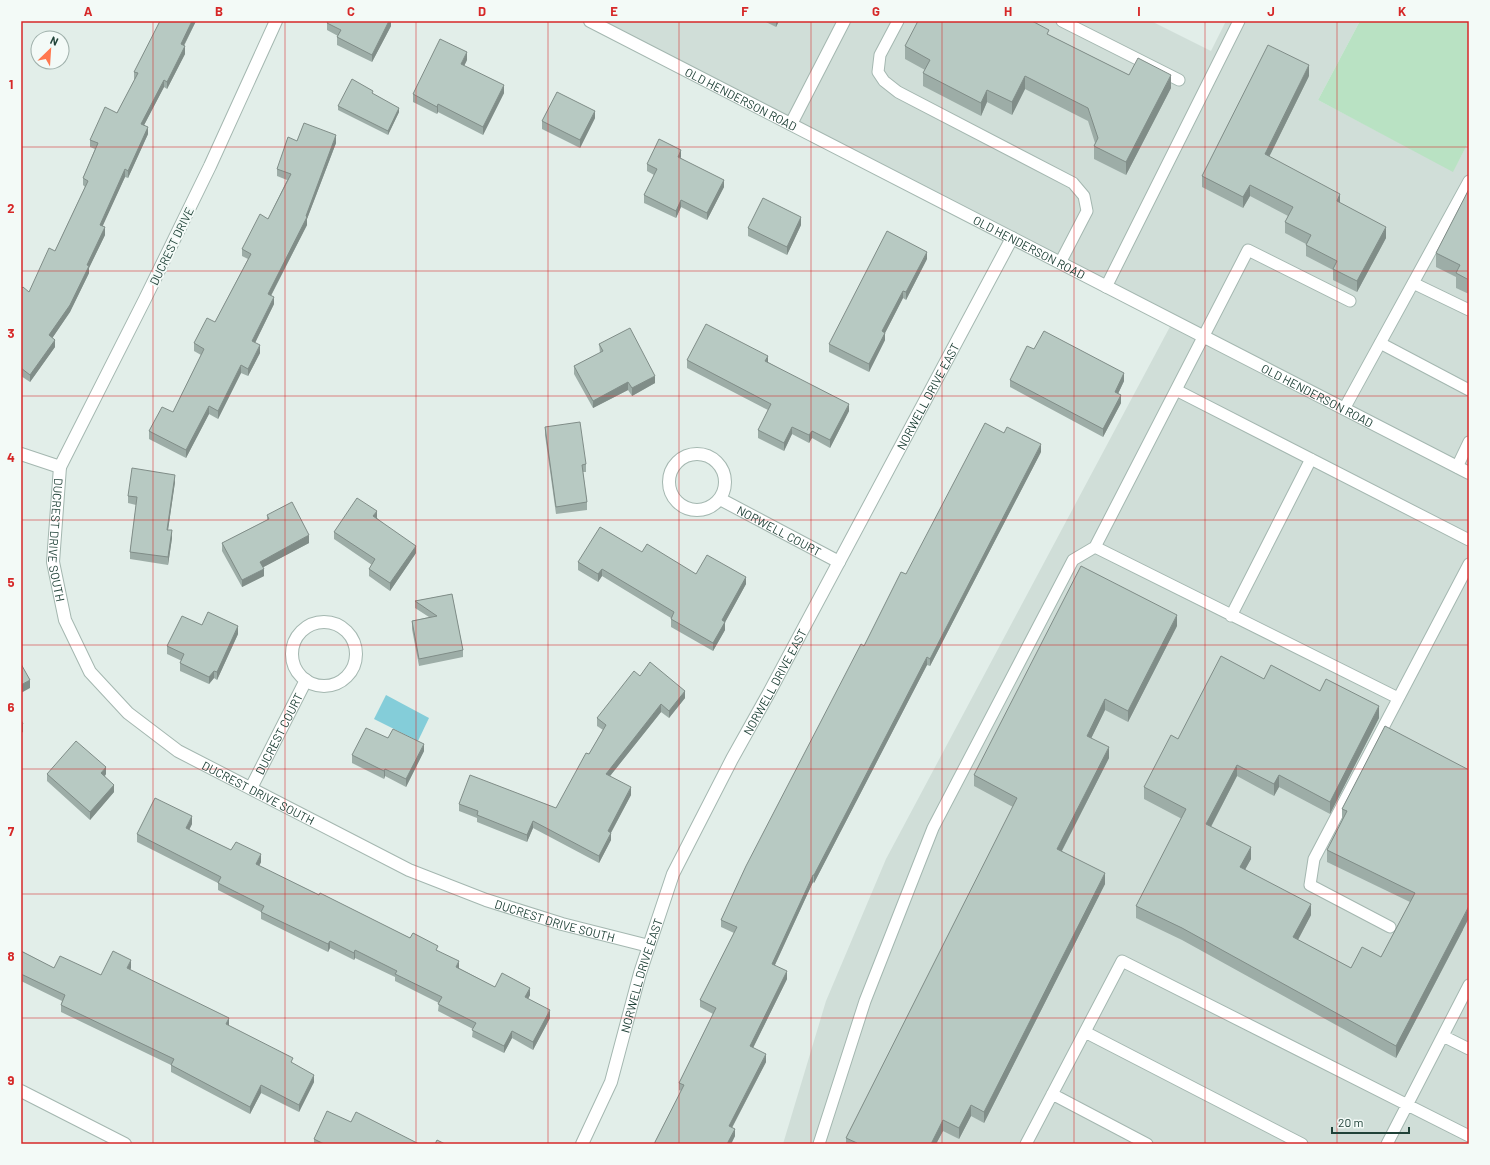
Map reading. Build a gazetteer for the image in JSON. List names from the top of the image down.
{
  "streets": {
    "street": [
      "OLD HENDERSON ROAD",
      "DUCREST DRIVE",
      "NORWELL DRIVE EAST",
      "NORWELL COURT",
      "DUCREST DRIVE SOUTH",
      "DUCREST COURT"
    ]
  },
  "crossings": [
    ["OLD HENDERSON ROAD", "NORWELL DRIVE EAST"],
    ["DUCREST DRIVE", "DUCREST DRIVE SOUTH"],
    ["NORWELL DRIVE EAST", "NORWELL COURT"],
    ["NORWELL DRIVE EAST", "DUCREST DRIVE SOUTH"],
    ["DUCREST DRIVE SOUTH", "DUCREST COURT"]
  ],
  "scale_bar": "20 m",
  "north": "top right",
  "grid": {
    "columns": [
      "A",
      "B",
      "C",
      "D",
      "E",
      "F",
      "G",
      "H",
      "I",
      "J",
      "K"
    ],
    "rows": [
      "1",
      "2",
      "3",
      "4",
      "5",
      "6",
      "7",
      "8",
      "9"
    ]
  }
}
